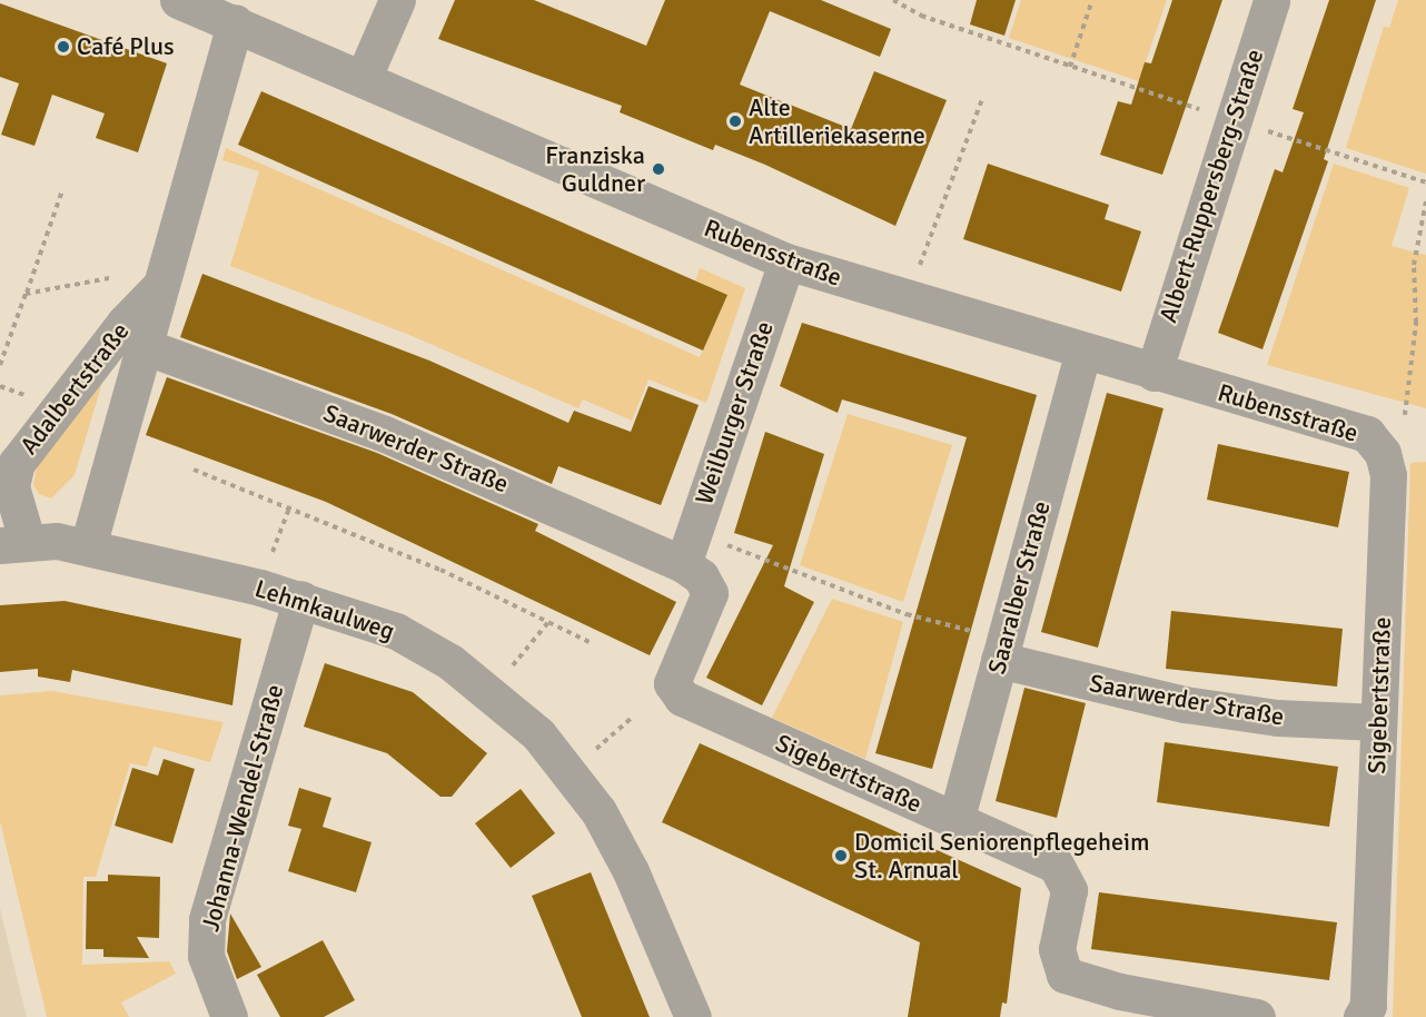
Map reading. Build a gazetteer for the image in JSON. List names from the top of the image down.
{
  "streets": {
    "street": [
      "Albert-Ruppersberg-Straße",
      "Rubensstraße",
      "Adalbertstraße",
      "Weilburger Straße",
      "Saarwerder Straße",
      "Saaralber Straße",
      "Lehmkaulweg",
      "Sigebertstraße",
      "Johanna-Wendel-Straße"
    ]
  },
  "crossings": [
    ["Albert-Ruppersberg-Straße", "Rubensstraße"],
    ["Rubensstraße", "Adalbertstraße"],
    ["Rubensstraße", "Weilburger Straße"],
    ["Rubensstraße", "Saaralber Straße"],
    ["Rubensstraße", "Sigebertstraße"],
    ["Adalbertstraße", "Saarwerder Straße"],
    ["Adalbertstraße", "Lehmkaulweg"],
    ["Weilburger Straße", "Saarwerder Straße"],
    ["Weilburger Straße", "Sigebertstraße"],
    ["Saarwerder Straße", "Saaralber Straße"],
    ["Saarwerder Straße", "Sigebertstraße"],
    ["Saaralber Straße", "Sigebertstraße"],
    ["Lehmkaulweg", "Johanna-Wendel-Straße"]
  ],
  "places": [
    "Café Plus",
    "Alte Artilleriekaserne",
    "Franziska Guldner",
    "Domicil Seniorenpflegeheim St. Arnual"
  ]
}
